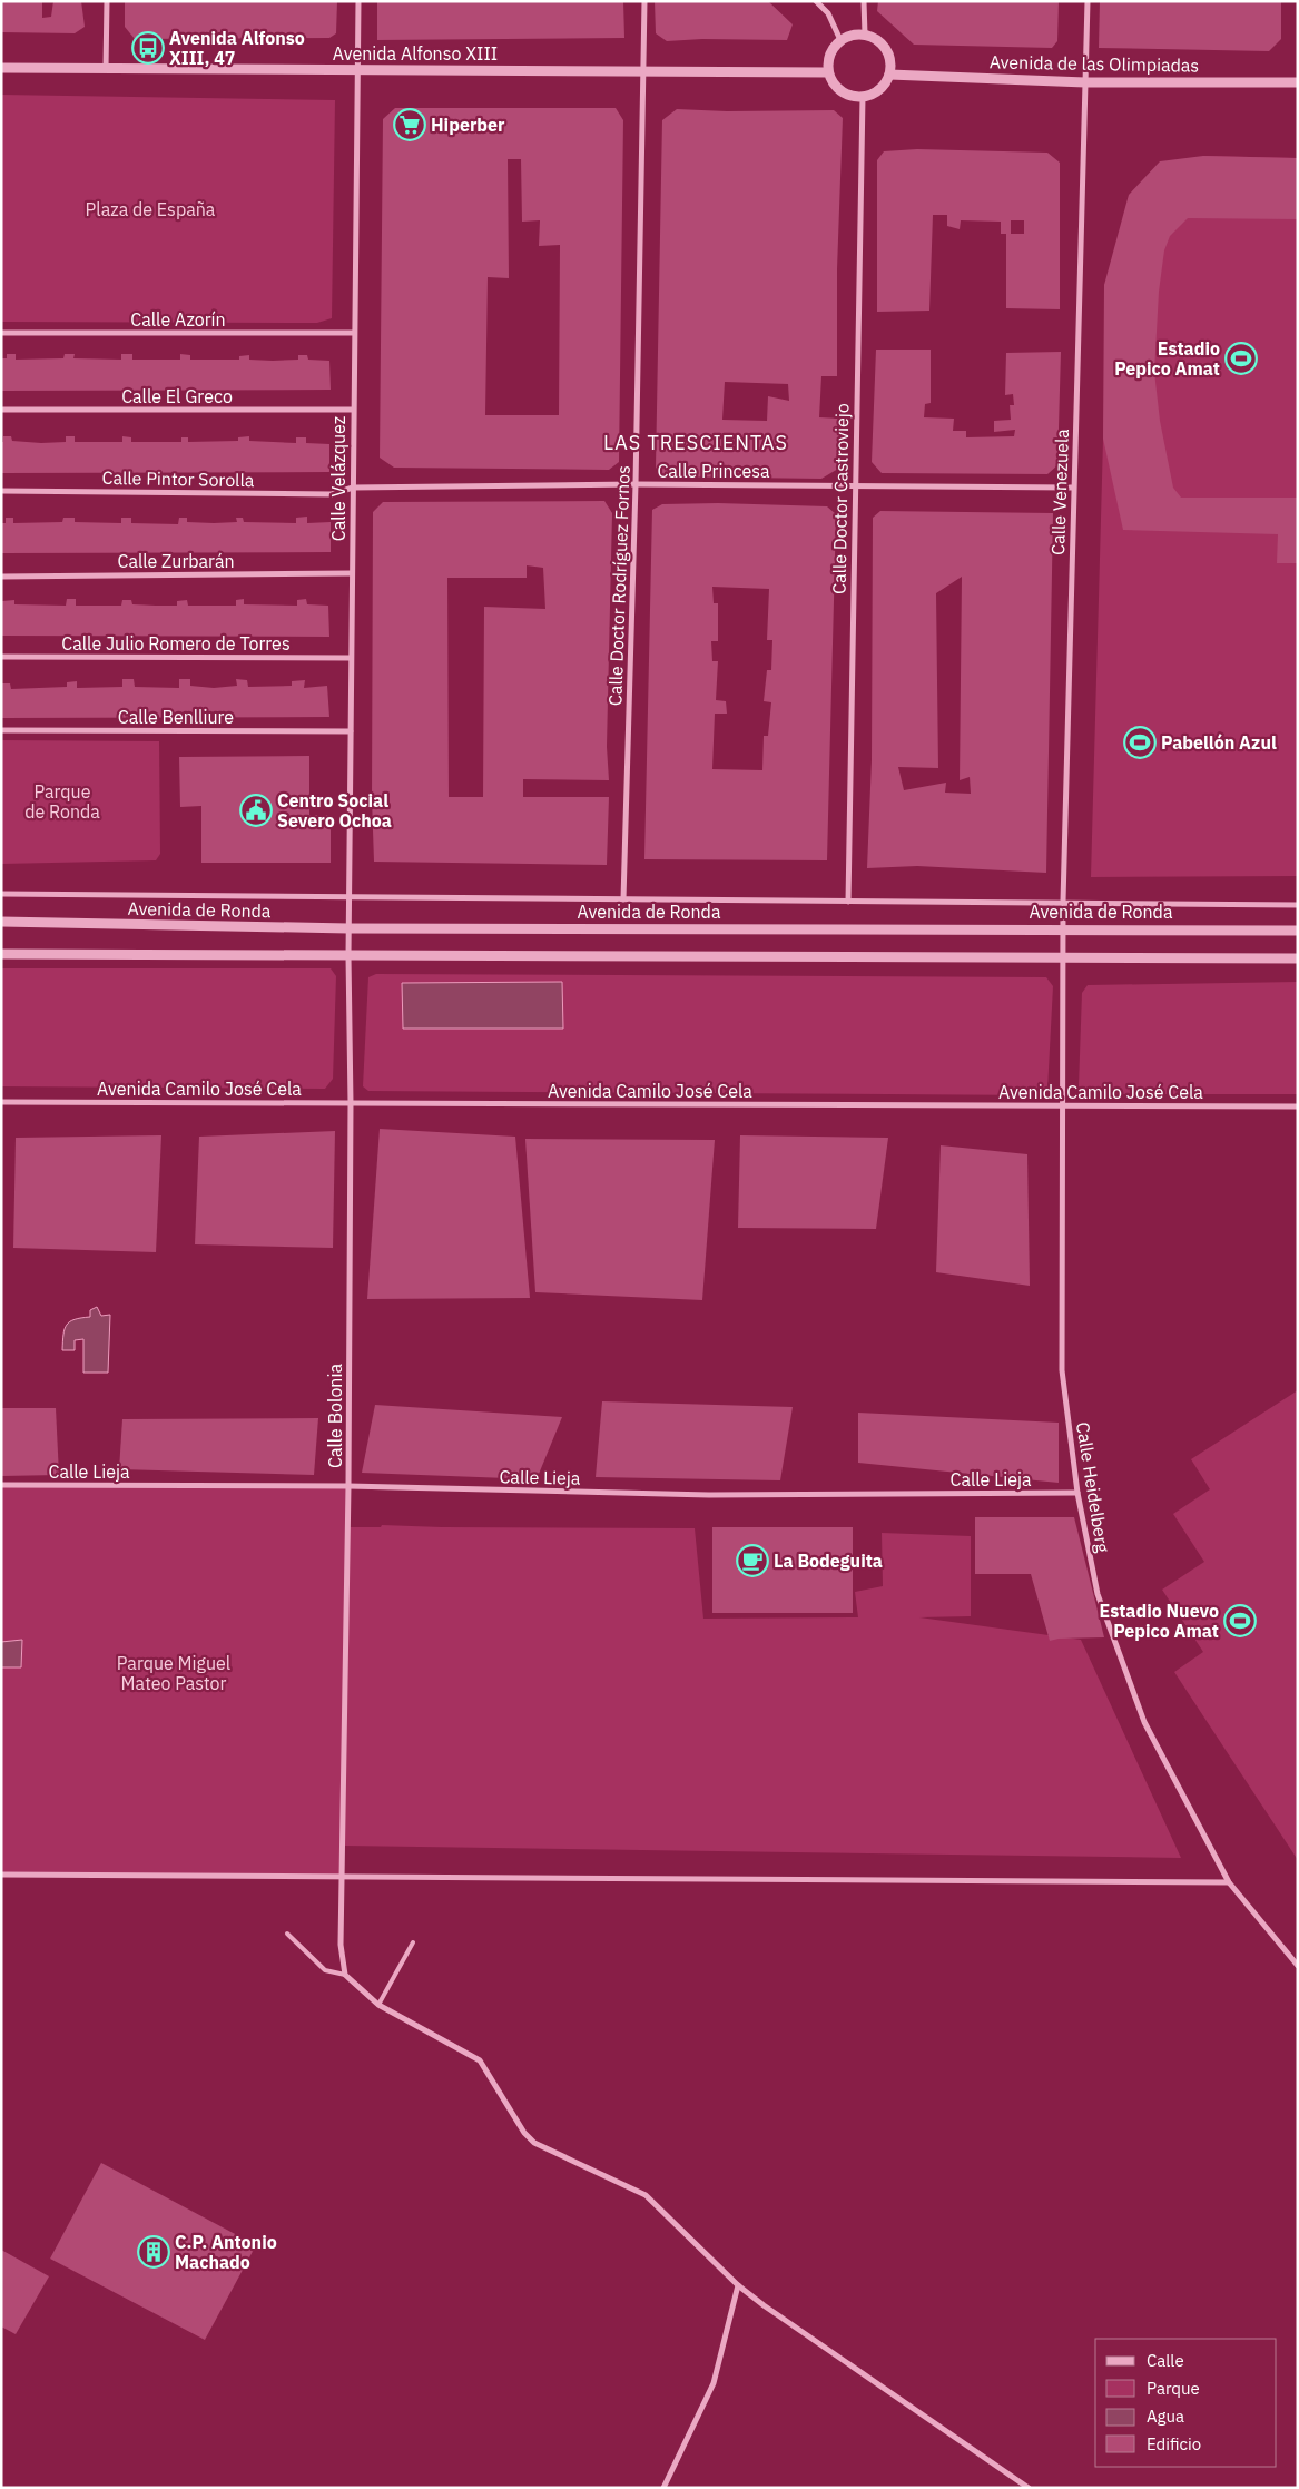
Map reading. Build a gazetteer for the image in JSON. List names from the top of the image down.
{
  "streets": {
    "street": [
      "Avenida Alfonso XIII",
      "Avenida de las Olimpiadas",
      "Calle Azorín",
      "Calle El Greco",
      "Calle Princesa",
      "Calle Pintor Sorolla",
      "Calle Velázquez",
      "Calle Venezuela",
      "Calle Doctor Castroviejo",
      "Calle Zurbarán",
      "Calle Doctor Rodríguez Fornos",
      "Calle Julio Romero de Torres",
      "Calle Benlliure",
      "Avenida de Ronda",
      "Avenida Camilo José Cela",
      "Calle Bolonia",
      "Calle Lieja",
      "Calle Heidelberg"
    ]
  },
  "crossings": [
    ["Avenida Alfonso XIII", "Avenida de las Olimpiadas"],
    ["Avenida Alfonso XIII", "Calle Velázquez"],
    ["Avenida Alfonso XIII", "Calle Doctor Castroviejo"],
    ["Avenida Alfonso XIII", "Calle Doctor Rodríguez Fornos"],
    ["Avenida de las Olimpiadas", "Calle Venezuela"],
    ["Avenida de las Olimpiadas", "Calle Doctor Castroviejo"],
    ["Calle Azorín", "Calle Velázquez"],
    ["Calle El Greco", "Calle Velázquez"],
    ["Calle Princesa", "Calle Pintor Sorolla"],
    ["Calle Princesa", "Calle Velázquez"],
    ["Calle Princesa", "Calle Venezuela"],
    ["Calle Princesa", "Calle Doctor Castroviejo"],
    ["Calle Princesa", "Calle Doctor Rodríguez Fornos"],
    ["Calle Pintor Sorolla", "Calle Velázquez"],
    ["Calle Velázquez", "Calle Zurbarán"],
    ["Calle Velázquez", "Calle Julio Romero de Torres"],
    ["Calle Velázquez", "Calle Benlliure"],
    ["Calle Velázquez", "Avenida de Ronda"],
    ["Calle Velázquez", "Calle Bolonia"],
    ["Calle Venezuela", "Avenida de Ronda"],
    ["Calle Venezuela", "Calle Heidelberg"],
    ["Calle Doctor Castroviejo", "Avenida de Ronda"],
    ["Calle Doctor Rodríguez Fornos", "Avenida de Ronda"],
    ["Avenida de Ronda", "Calle Heidelberg"],
    ["Avenida Camilo José Cela", "Calle Bolonia"],
    ["Avenida Camilo José Cela", "Calle Heidelberg"],
    ["Calle Bolonia", "Calle Lieja"],
    ["Calle Lieja", "Calle Heidelberg"]
  ],
  "districts": ["LAS TRESCIENTAS"],
  "parks": ["Plaza de España", "Parque de Ronda", "Parque Miguel Mateo Pastor"],
  "places": {
    "bus stop": ["Avenida Alfonso XIII, 47"],
    "supermarket": ["Hiperber"],
    "sports": ["Estadio Pepico Amat", "Pabellón Azul", "Estadio Nuevo Pepico Amat"],
    "public building": ["Centro Social Severo Ochoa"],
    "cafe": ["La Bodeguita"],
    "building": ["C.P. Antonio Machado"]
  },
  "legend": [
    "Calle",
    "Parque",
    "Agua",
    "Edificio"
  ]
}
